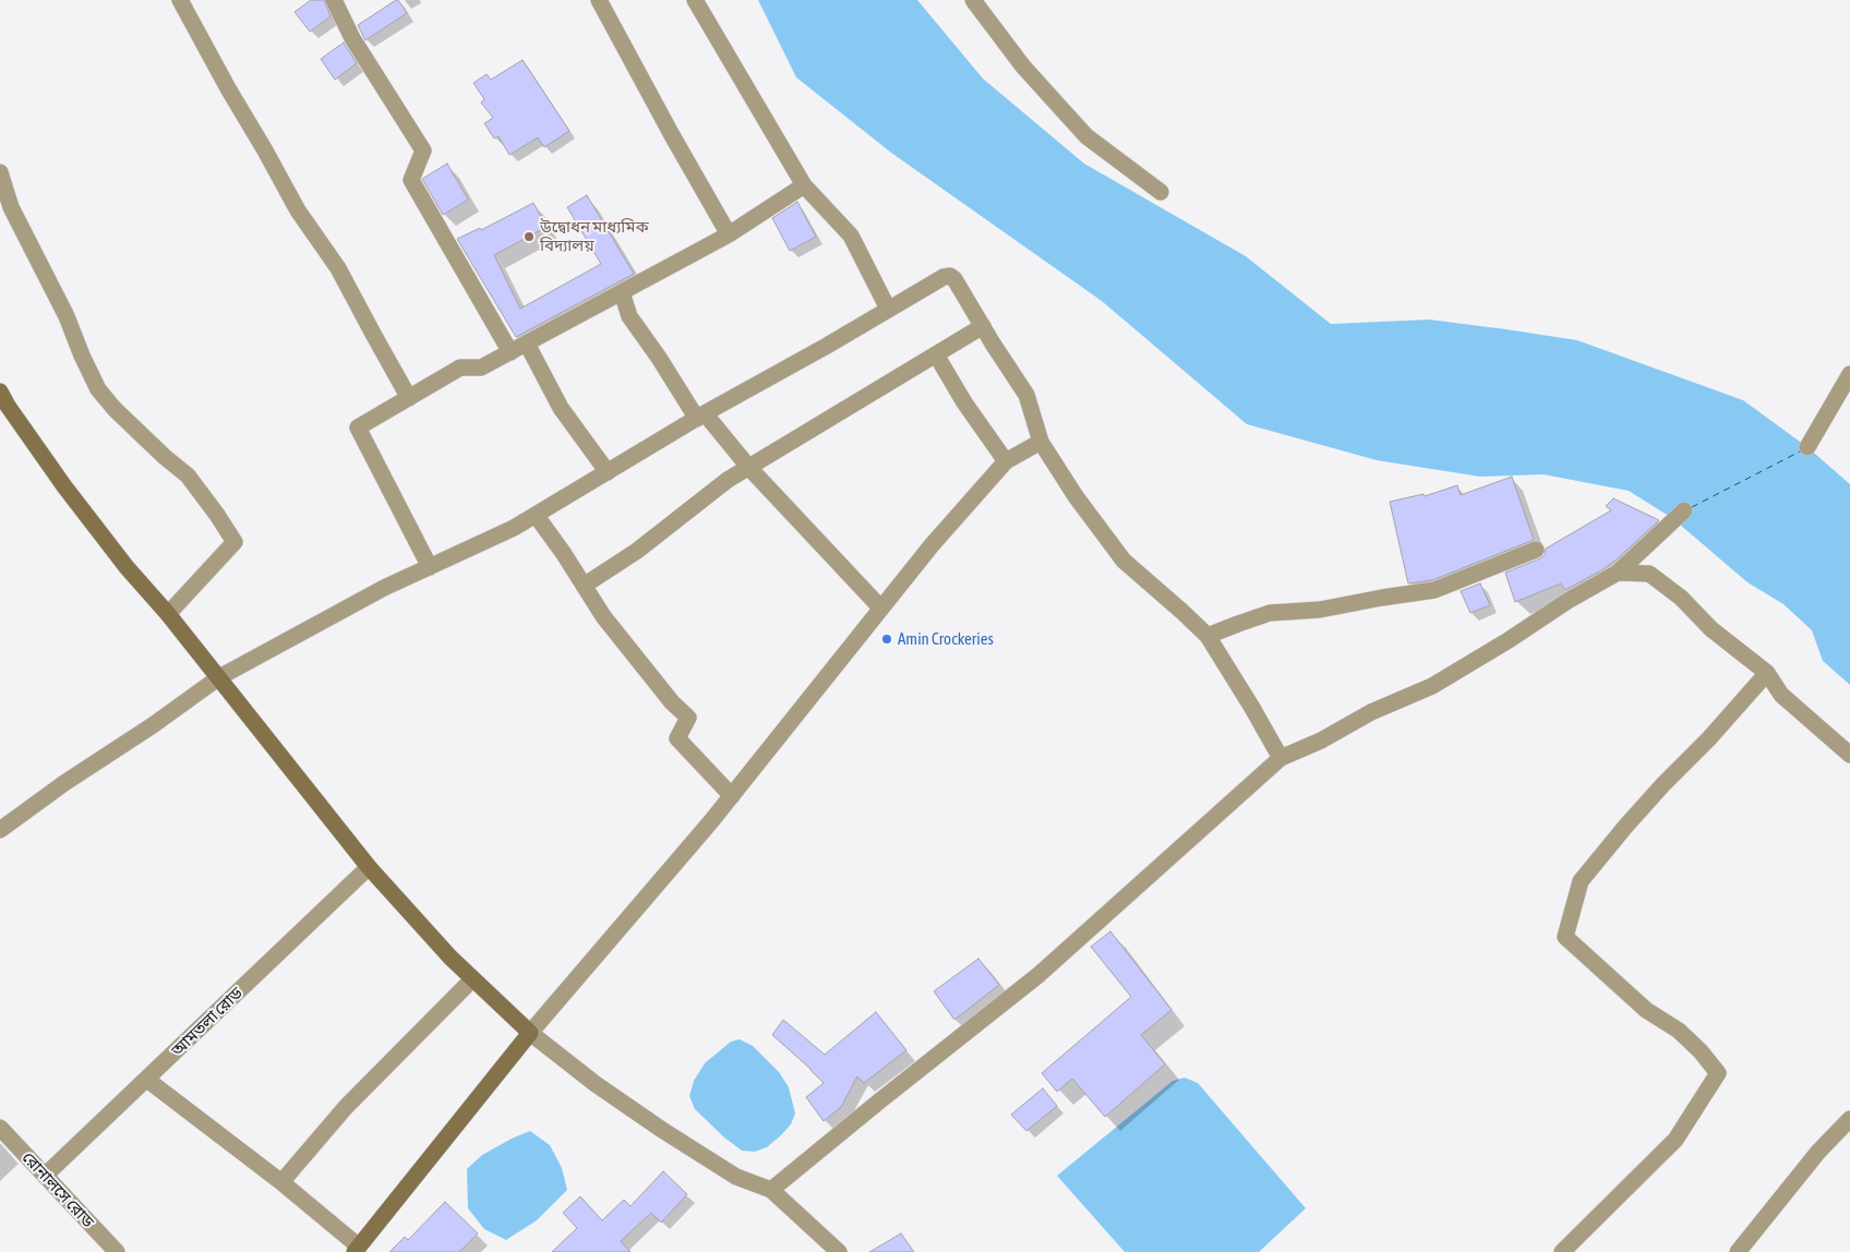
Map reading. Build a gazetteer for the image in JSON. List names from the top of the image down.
{
  "streets": {
    "street": ["আমতলা রোড", "রোনালসে রোড"]
  },
  "crossings": [
    ["আমতলা রোড", "রোনালসে রোড"]
  ],
  "places": ["উদ্বোধন মাধ্যমিক বিদ্যালয়", "Amin Crockeries"]
}
